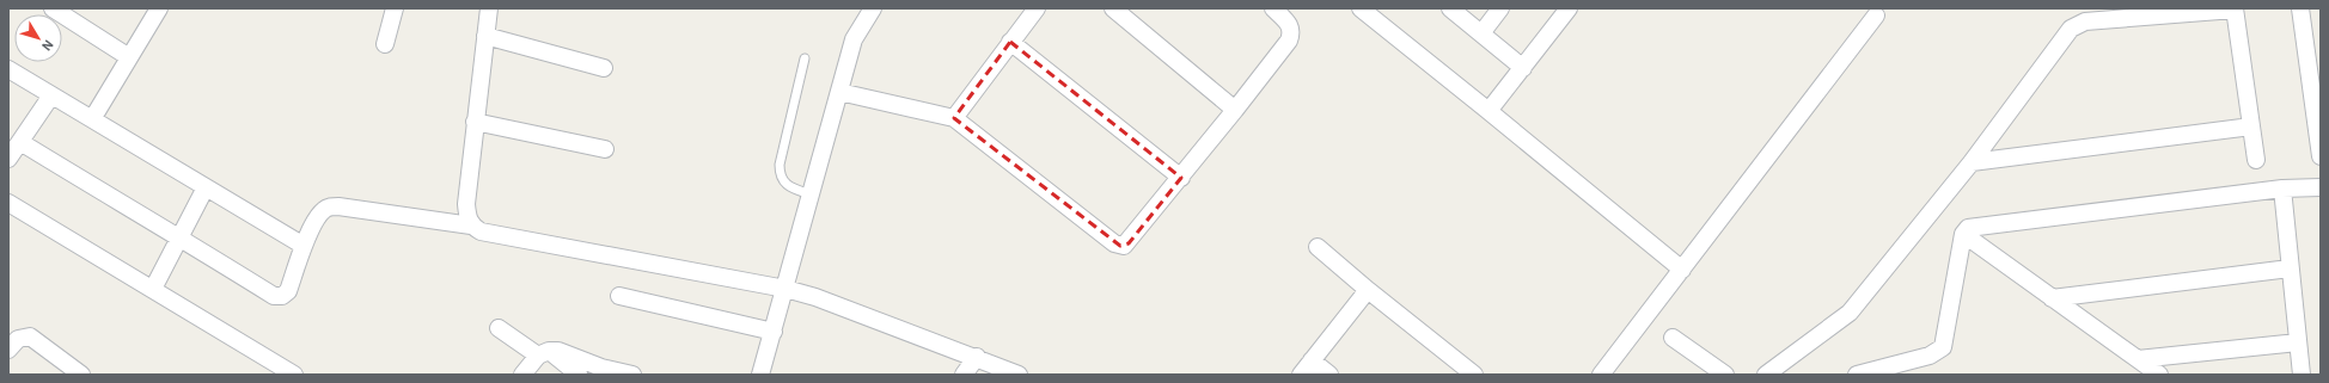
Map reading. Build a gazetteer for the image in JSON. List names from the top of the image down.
{
  "north": "bottom right"
}
